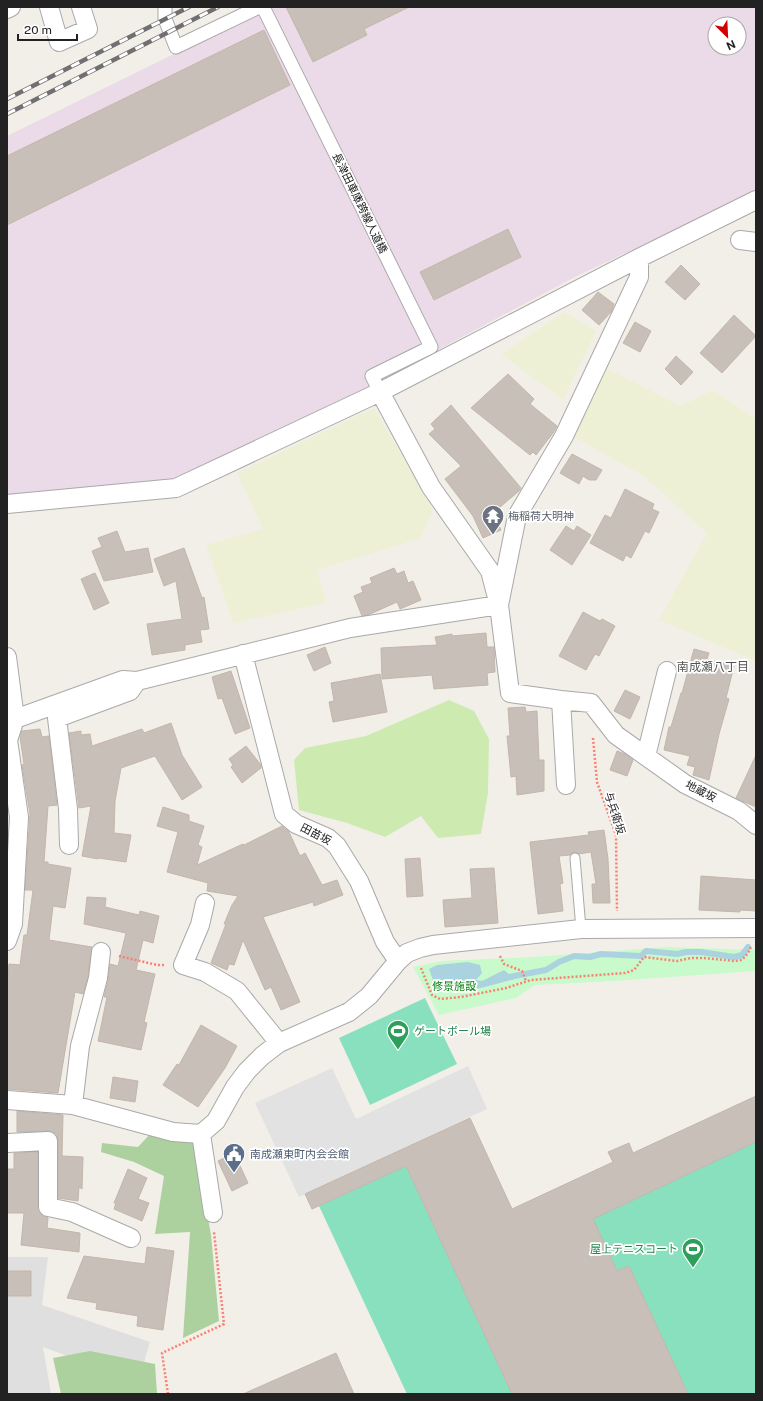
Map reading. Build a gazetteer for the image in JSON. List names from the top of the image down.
{
  "streets": {
    "street": ["長津田車庫跨線人道橋", "地蔵坂", "田苗坂"],
    "path": ["与兵衛坂"]
  },
  "districts": ["南成瀬八丁目"],
  "parks": ["修景施設"],
  "places": {
    "temple": ["梅稲荷大明神"],
    "sports": ["ゲートボール場", "屋上テニスコート"],
    "public building": ["南成瀬東町内会会館"]
  },
  "scale_bar": "20 m",
  "north": "bottom right"
}
